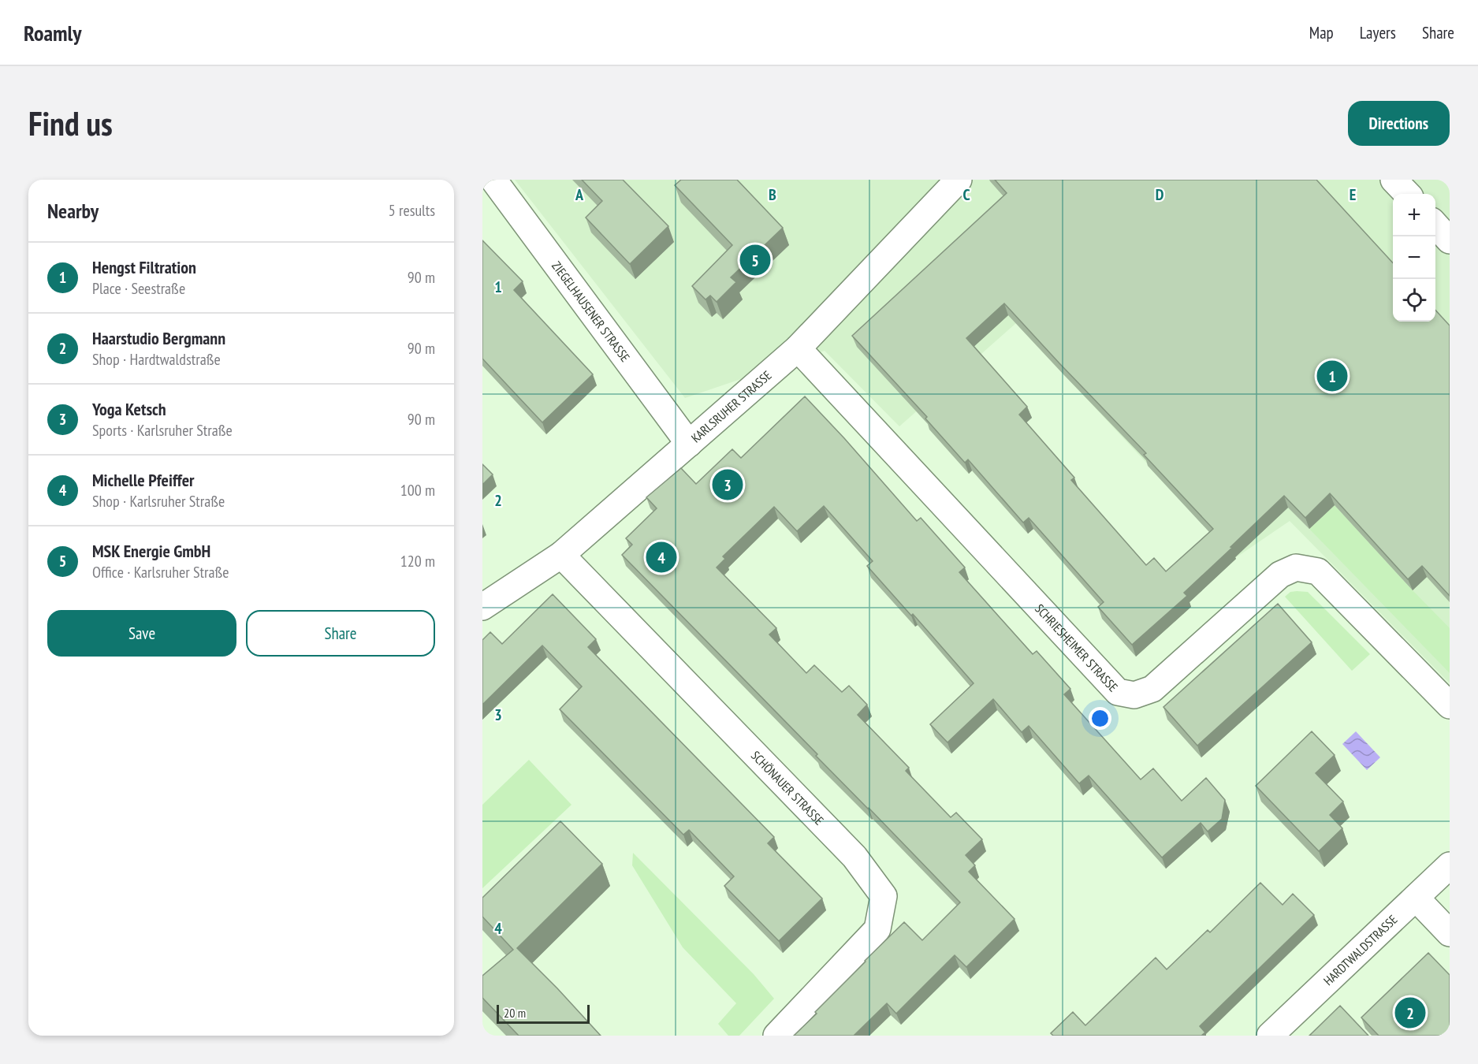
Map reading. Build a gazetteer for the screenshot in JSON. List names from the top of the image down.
{
  "streets": {
    "street": [
      "ZIEGELHAUSENER STRASSE",
      "KARLSRUHER STRASSE",
      "SCHRIESHEIMER STRASSE",
      "SCHÖNAUER STRASSE",
      "HARDTWALDSTRASSE"
    ]
  },
  "crossings": [
    ["ZIEGELHAUSENER STRASSE", "KARLSRUHER STRASSE"],
    ["KARLSRUHER STRASSE", "SCHRIESHEIMER STRASSE"],
    ["KARLSRUHER STRASSE", "SCHÖNAUER STRASSE"]
  ],
  "scale_bar": "20 m",
  "page": {
    "header": "Roamly",
    "nav": ["Map", "Layers", "Share"],
    "buttons": [
      "Directions",
      ["Save", "Share"]
    ],
    "title": "Find us",
    "heading": ["Nearby", "5 results"],
    "map_buttons": ["+", "−"],
    "list": [
      {
        "mark": "1",
        "name": "Hengst Filtration",
        "note": "Place · Seestraße",
        "value": "90 m"
      },
      {
        "mark": "2",
        "name": "Haarstudio Bergmann",
        "note": "Shop · Hardtwaldstraße",
        "value": "90 m"
      },
      {
        "mark": "3",
        "name": "Yoga Ketsch",
        "note": "Sports · Karlsruher Straße",
        "value": "90 m"
      },
      {
        "mark": "4",
        "name": "Michelle Pfeiffer",
        "note": "Shop · Karlsruher Straße",
        "value": "100 m"
      },
      {
        "mark": "5",
        "name": "MSK Energie GmbH",
        "note": "Office · Karlsruher Straße",
        "value": "120 m"
      }
    ],
    "pins": [
      "5",
      "1",
      "3",
      "4",
      "2"
    ],
    "scale": "20 m"
  },
  "grid": {
    "columns": [
      "A",
      "B",
      "C",
      "D",
      "E"
    ],
    "rows": [
      "1",
      "2",
      "3",
      "4"
    ]
  }
}
